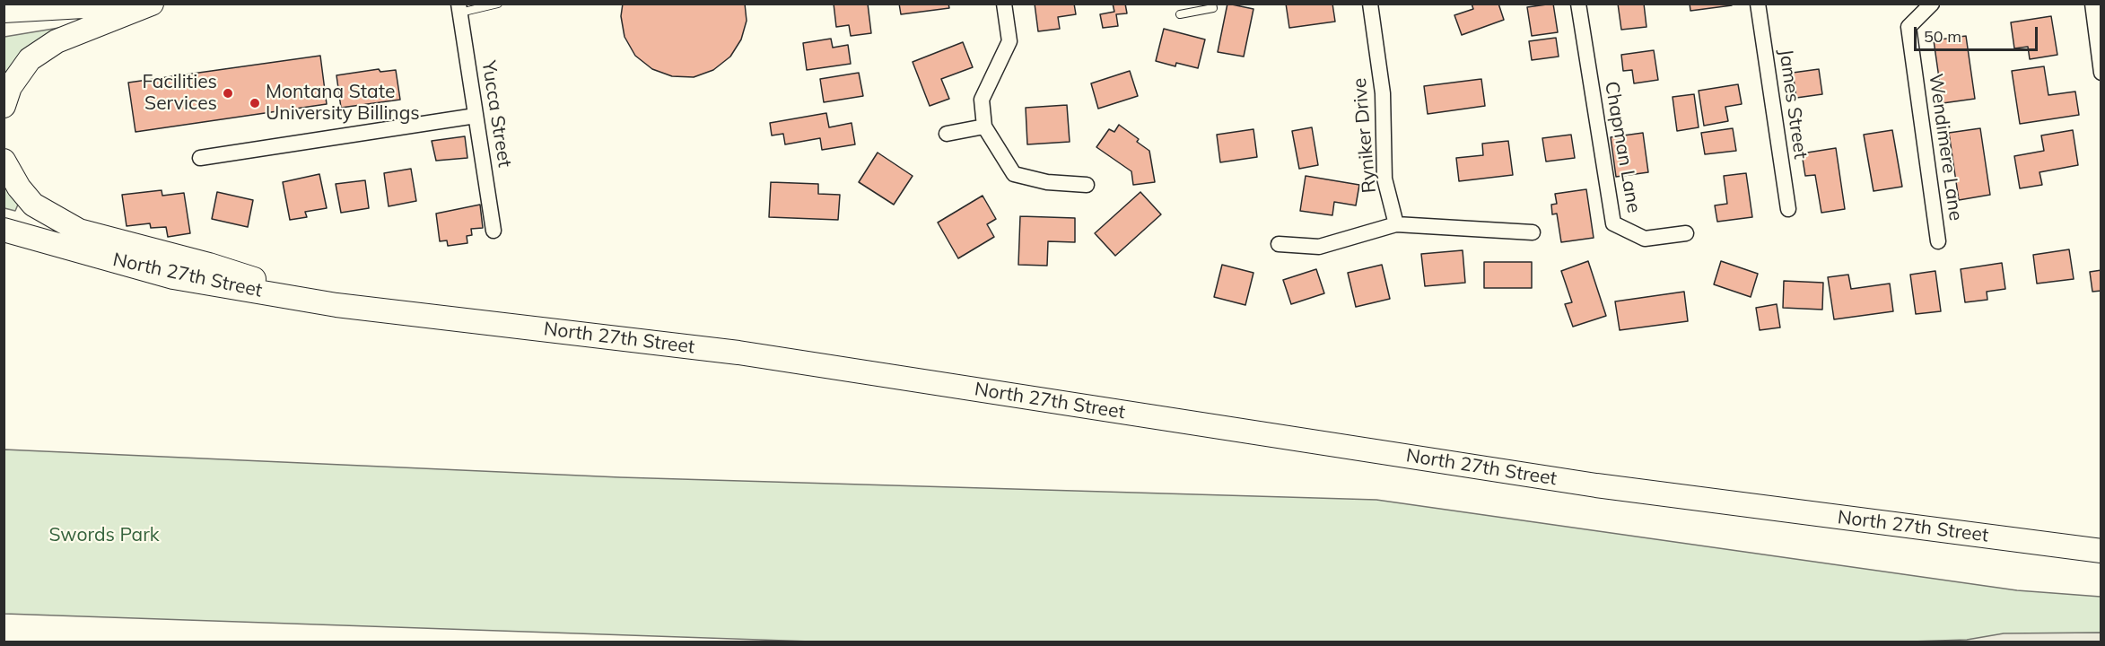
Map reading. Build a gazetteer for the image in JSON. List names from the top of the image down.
{
  "streets": {
    "main road": ["North 27th Street"],
    "street": [
      "James Street",
      "Yucca Street",
      "Ryniker Drive",
      "Chapman Lane",
      "Wendimere Lane"
    ]
  },
  "parks": ["Swords Park"],
  "places": ["Facilities Services", "Montana State University Billings"],
  "scale_bar": "50 m"
}
